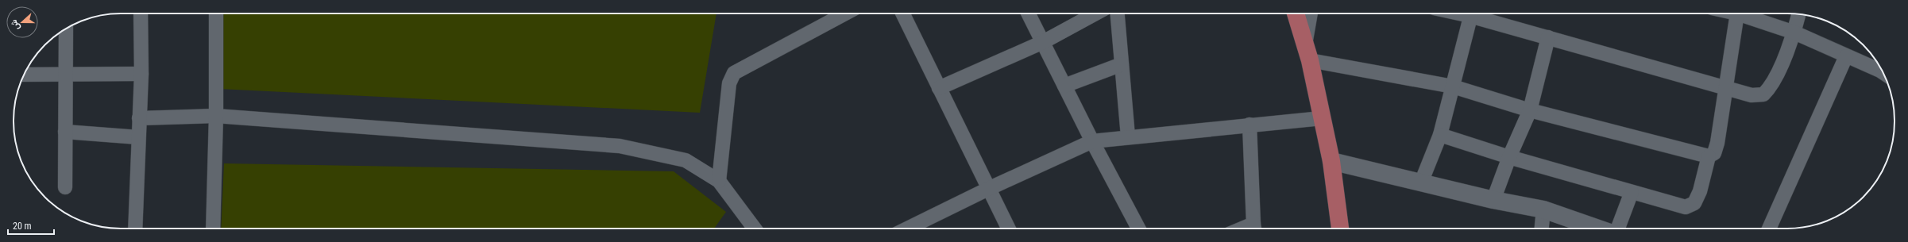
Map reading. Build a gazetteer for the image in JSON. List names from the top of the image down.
{
  "scale_bar": "20 m",
  "north": "left"
}
